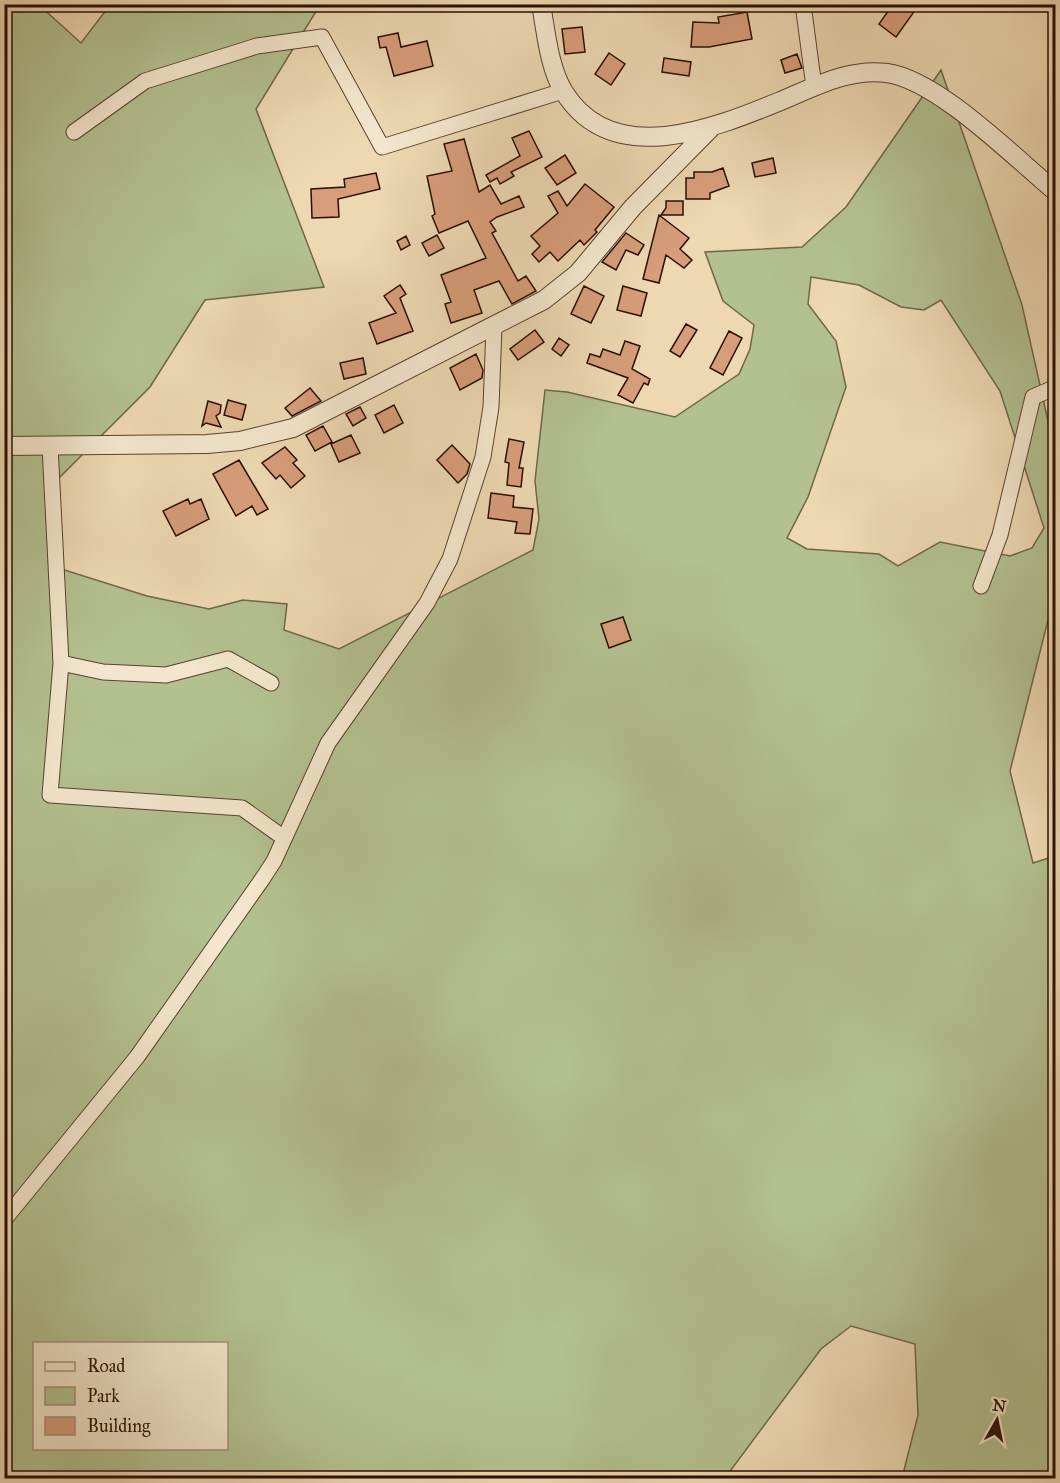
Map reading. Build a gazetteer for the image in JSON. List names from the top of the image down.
{
  "legend": ["Road", "Park", "Building"],
  "north": "top"
}
